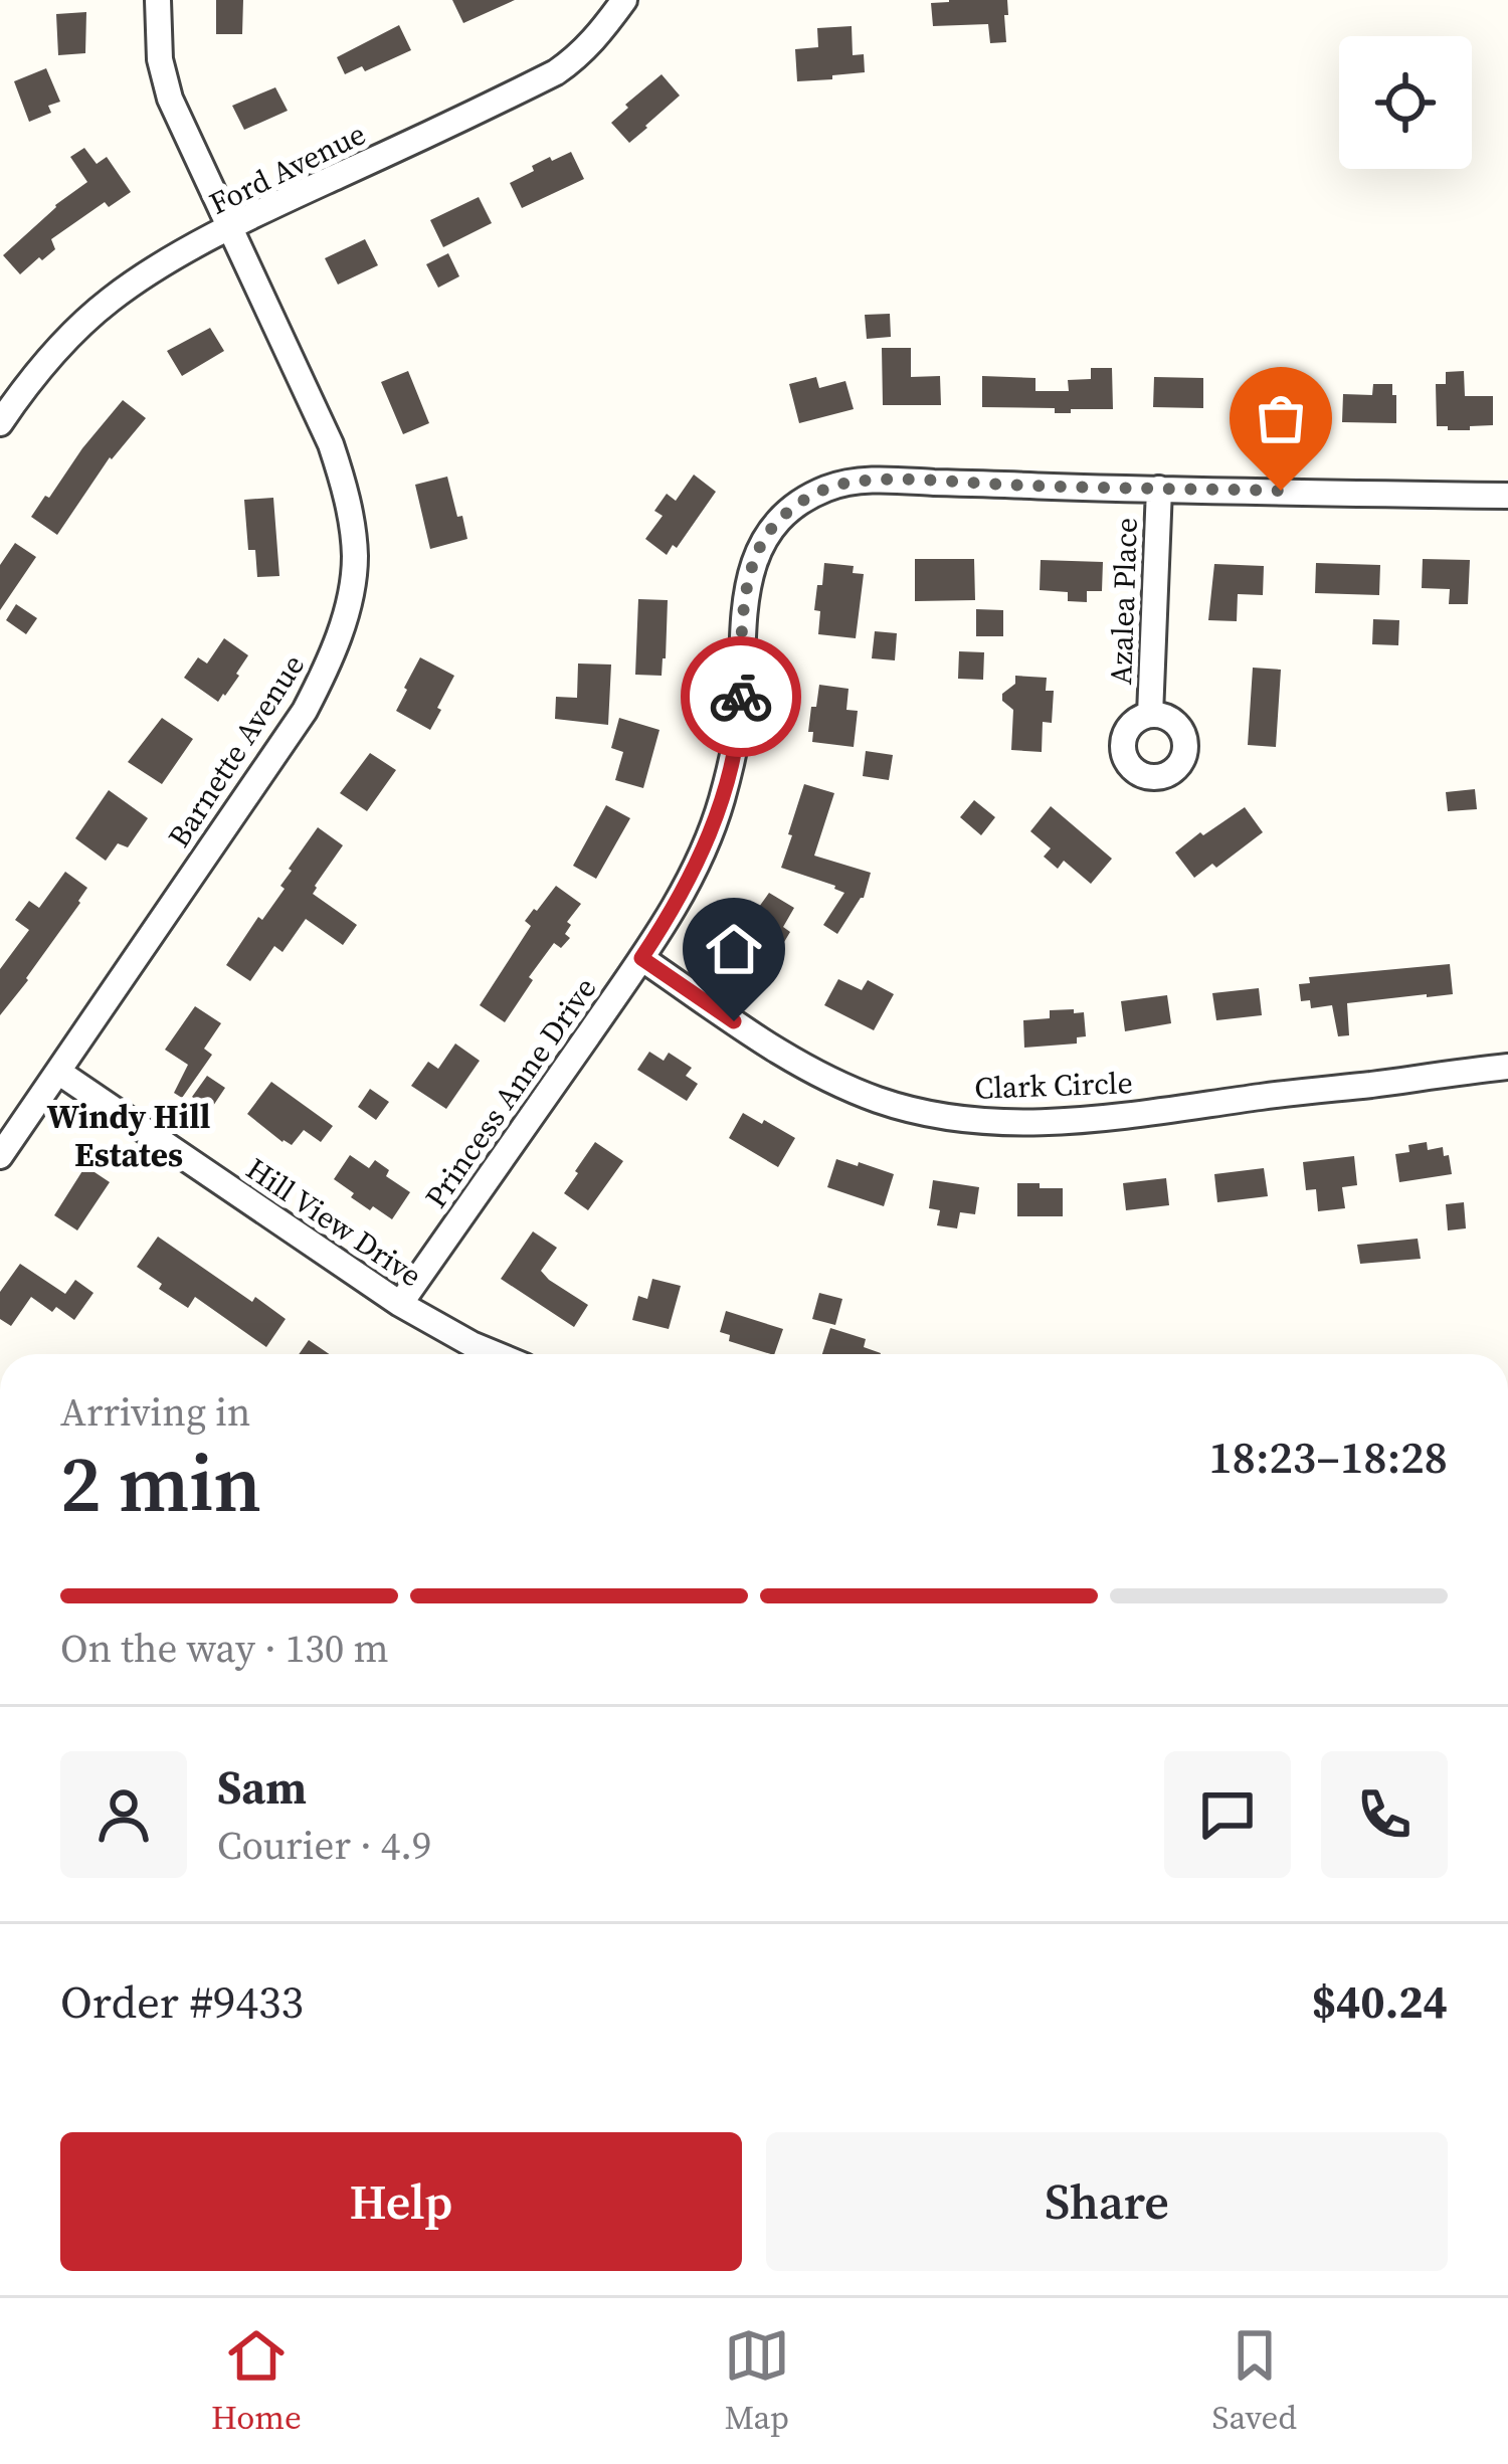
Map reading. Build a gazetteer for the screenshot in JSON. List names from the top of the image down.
{
  "streets": {
    "street": [
      "Ford Avenue",
      "Azalea Place",
      "Barnette Avenue",
      "Clark Circle",
      "Princess Anne Drive",
      "Hill View Drive"
    ]
  },
  "crossings": [
    ["Ford Avenue", "Barnette Avenue"],
    ["Azalea Place", "Princess Anne Drive"],
    ["Barnette Avenue", "Hill View Drive"],
    ["Clark Circle", "Princess Anne Drive"],
    ["Princess Anne Drive", "Hill View Drive"]
  ],
  "districts": ["Windy Hill Estates"],
  "page": {
    "heading": ["2 min", "Arriving in", "18:23–18:28"],
    "panel": [
      "Sam",
      "Courier · 4.9",
      "Order #9433",
      "$40.24"
    ],
    "bar": "On the way · 130 m",
    "buttons": ["Help", "Share"],
    "tabs": ["Home", "Map", "Saved"]
  }
}
